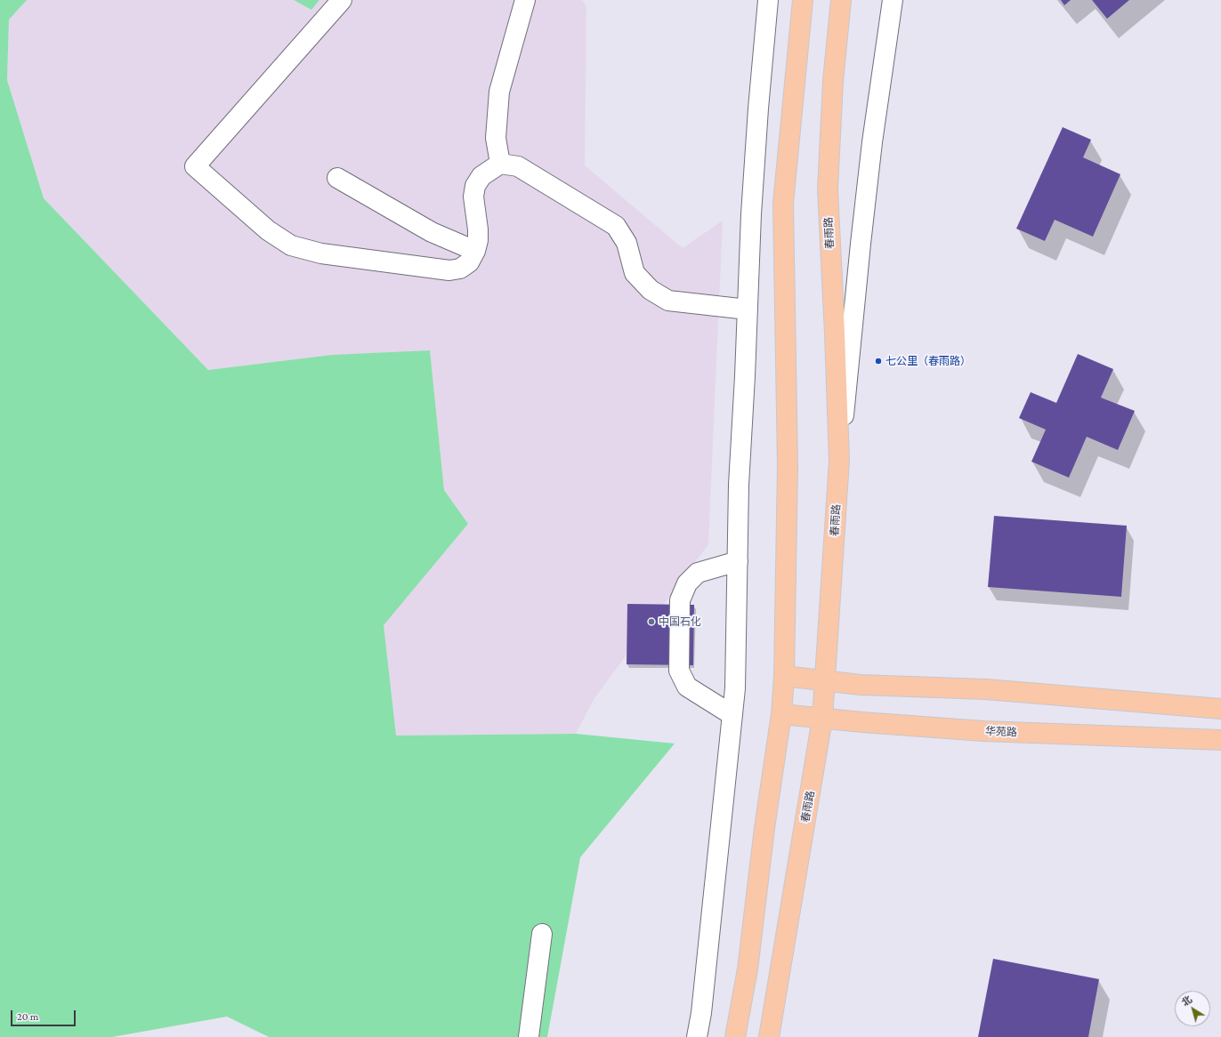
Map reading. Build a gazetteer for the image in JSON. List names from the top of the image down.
{
  "streets": {
    "main road": ["春雨路", "华苑路"]
  },
  "crossings": [
    ["春雨路", "华苑路"]
  ],
  "places": ["七公里（春雨路）", "中国石化"],
  "scale_bar": "20 m",
  "north": "top left"
}
